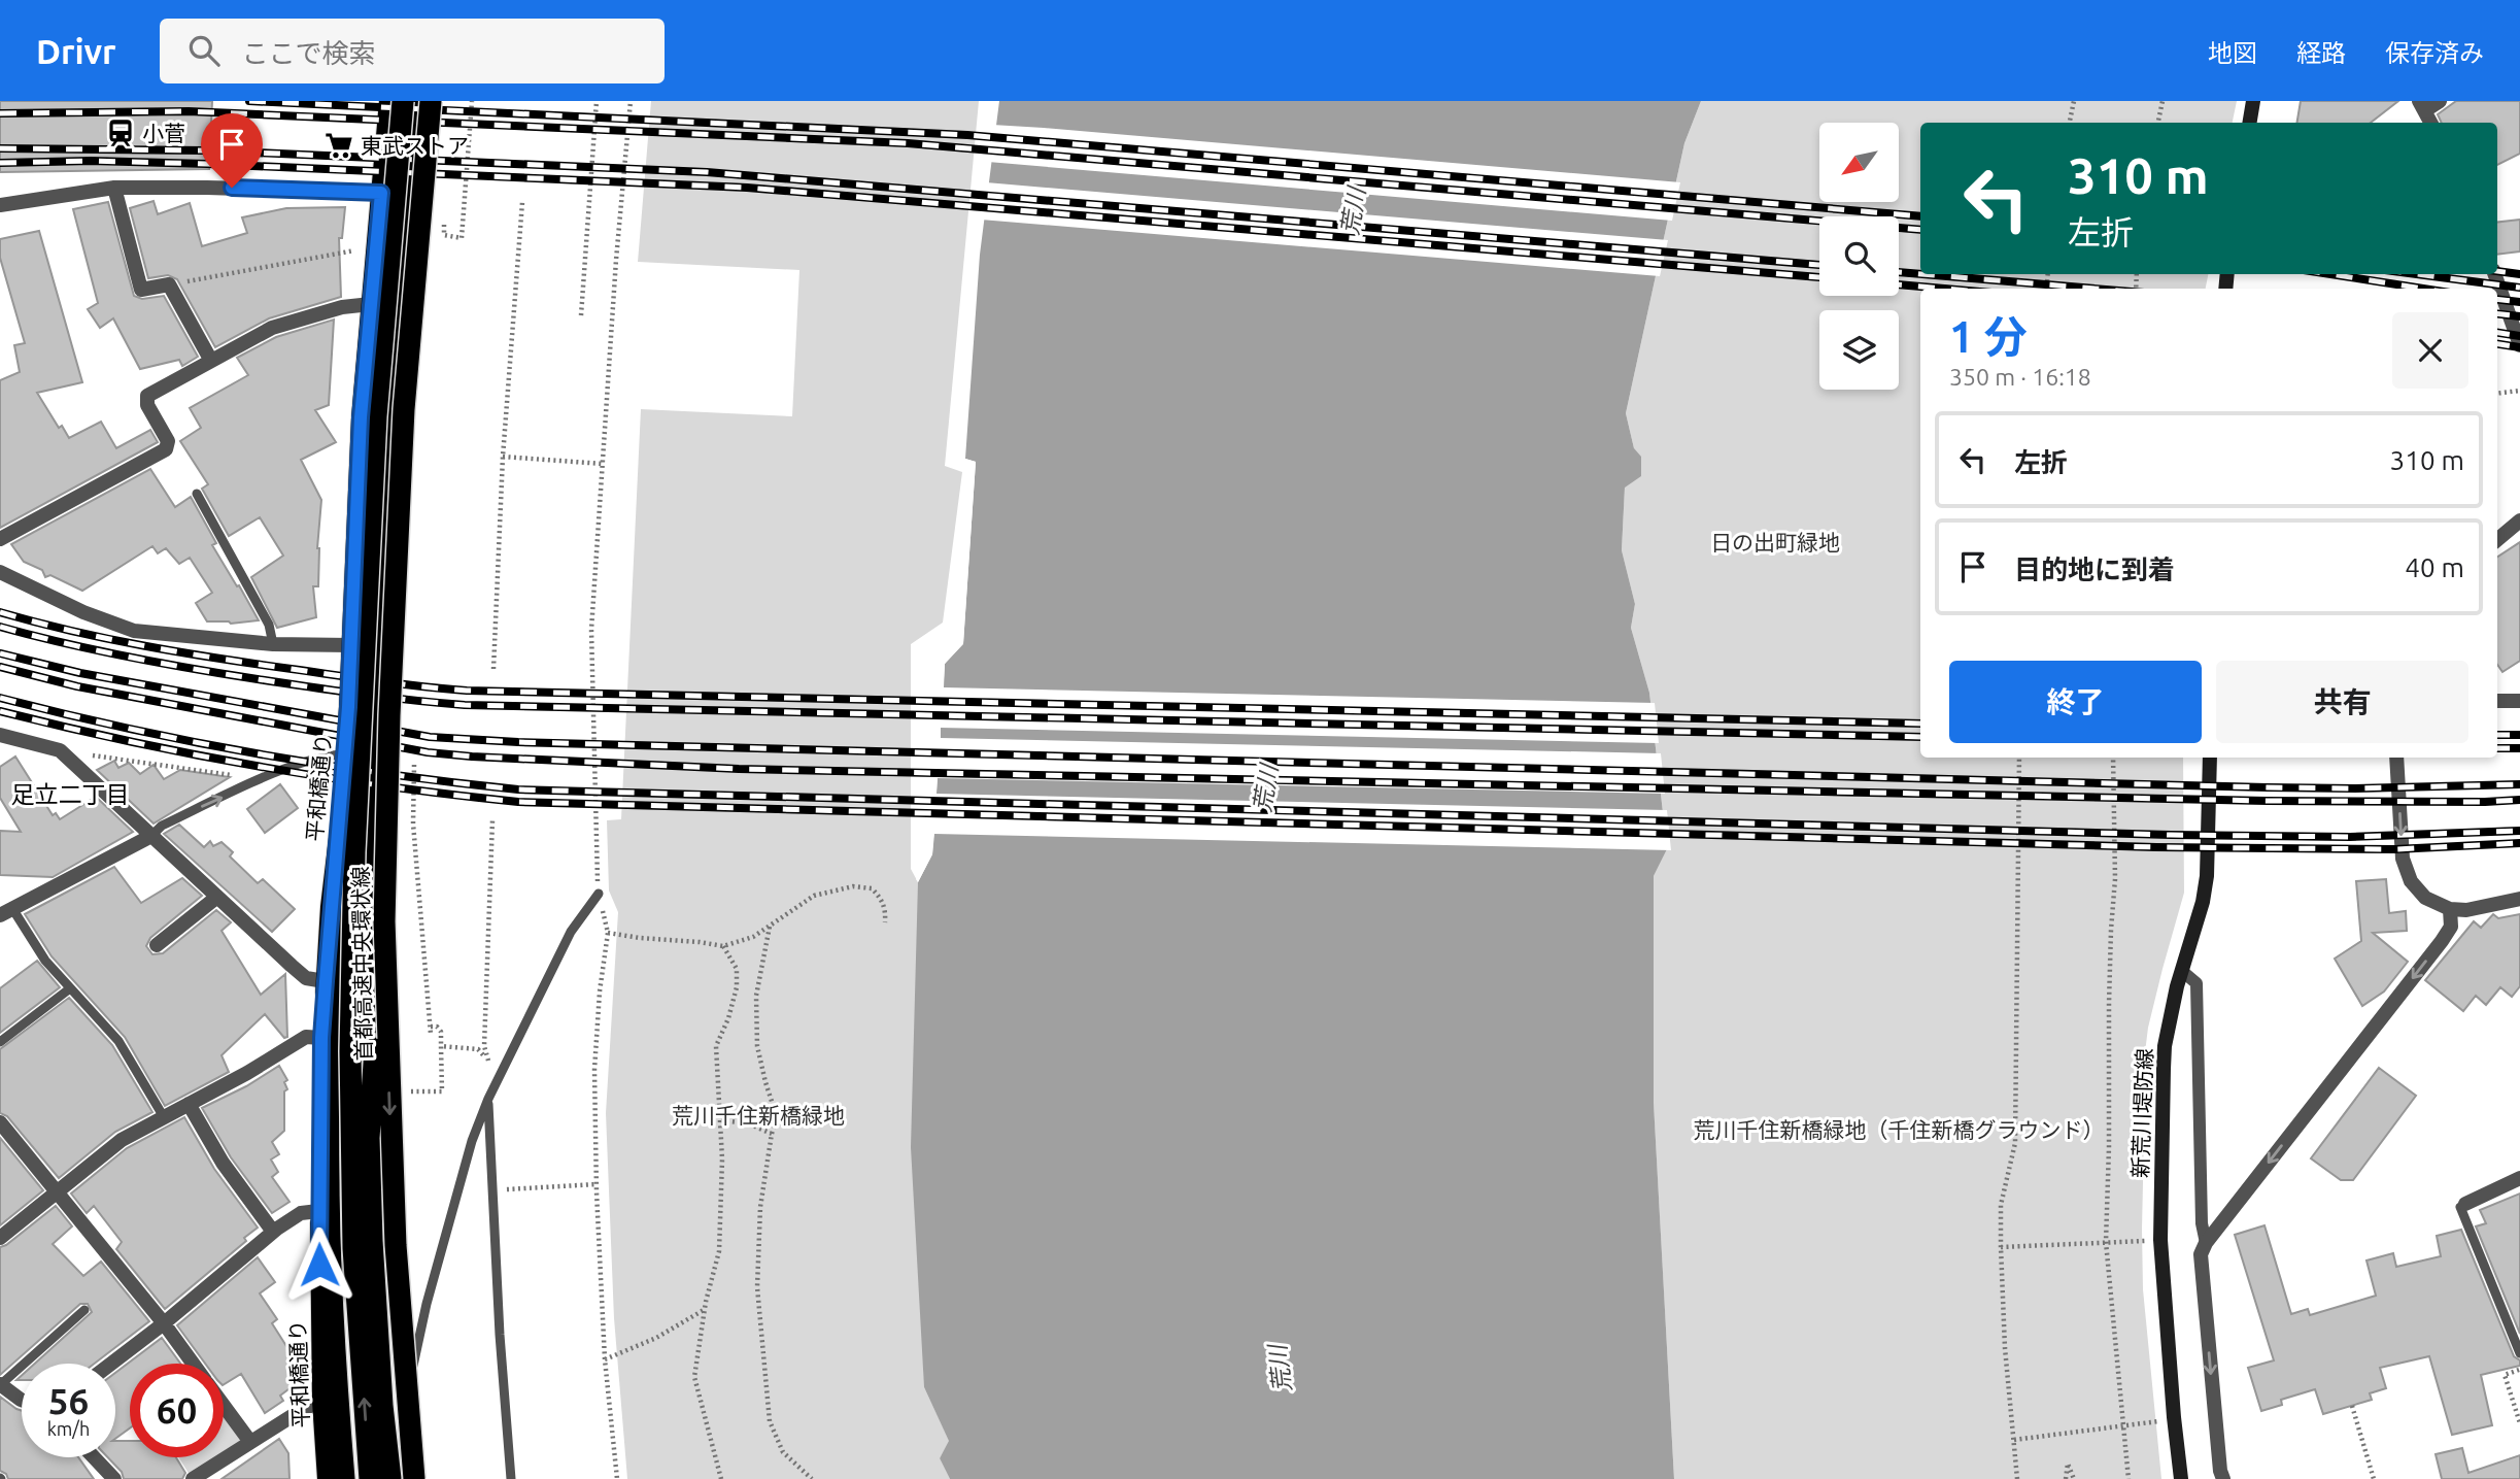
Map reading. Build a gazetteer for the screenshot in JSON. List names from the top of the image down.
{
  "streets": {
    "highway": ["首都高速中央環状線"],
    "main road": ["平和橋通り", "新荒川堤防線"]
  },
  "districts": ["足立二丁目"],
  "water": ["荒川"],
  "parks": ["日の出町緑地", "荒川千住新橋緑地", "荒川千住新橋緑地（千住新橋グラウンド）"],
  "places": {
    "station": ["小菅"],
    "supermarket": ["東武ストア"]
  },
  "north": "bottom left",
  "page": {
    "header": "Drivr",
    "search": "ここで検索",
    "nav": ["地図", "経路", "保存済み"],
    "turn": ["310 m", "左折"],
    "heading": ["1 分", "350 m · 16:18"],
    "list": [
      {
        "name": "左折",
        "value": "310 m"
      },
      {
        "name": "目的地に到着",
        "value": "40 m"
      }
    ],
    "buttons": ["終了", "共有"],
    "speed": "56 km/h",
    "limit": "60"
  }
}
